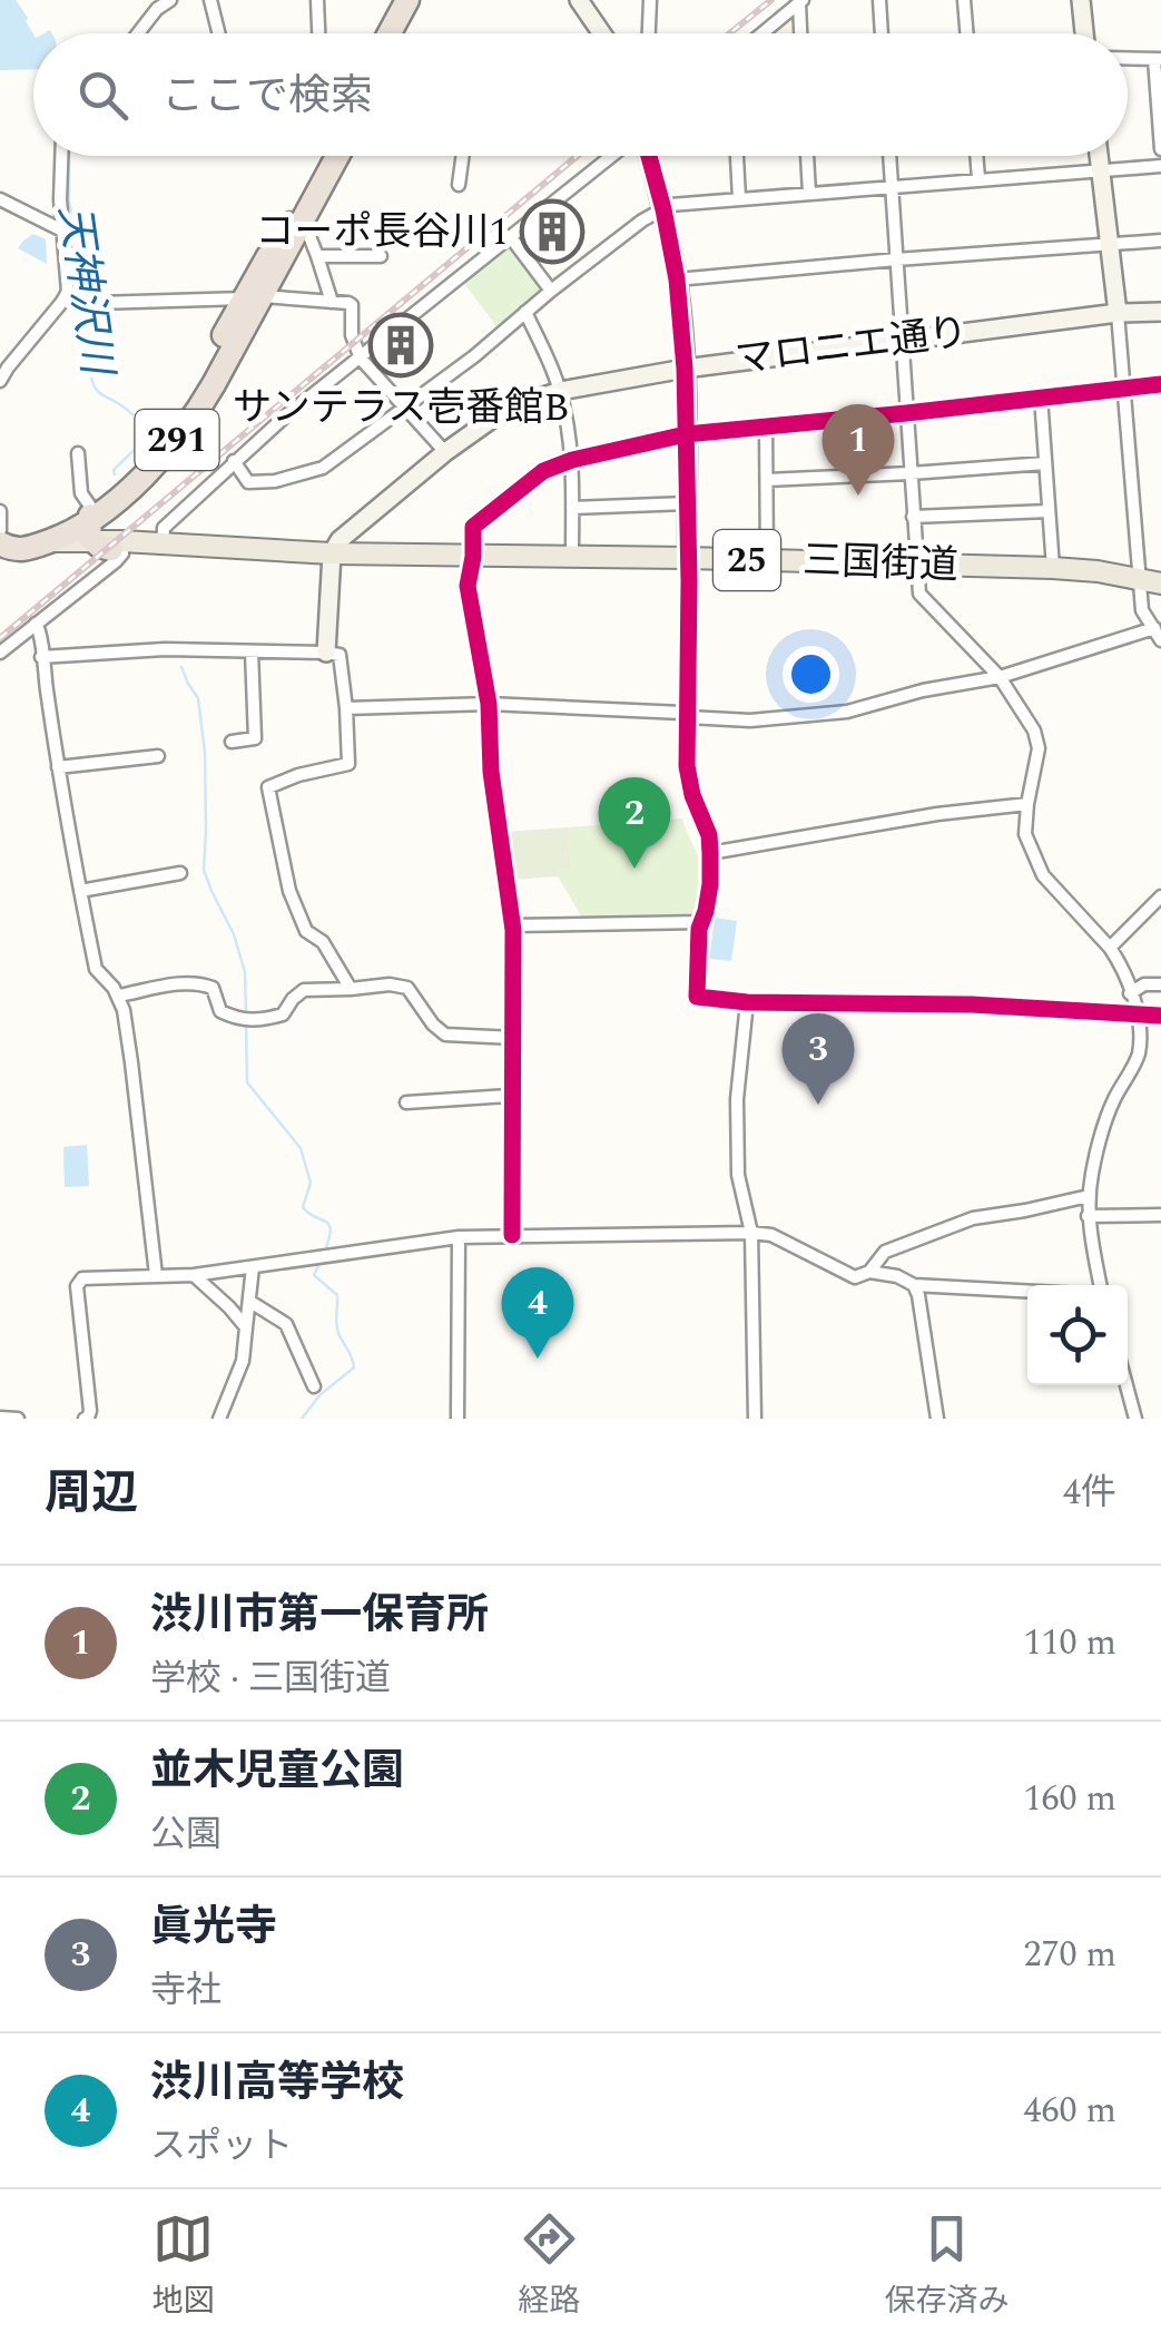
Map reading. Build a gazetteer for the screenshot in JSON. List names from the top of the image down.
{
  "streets": {
    "highway": ["291"],
    "main road": ["25", "三国街道"],
    "street": ["マロニエ通り"]
  },
  "crossings": [
    ["マロニエ通り", "三国街道"],
    ["291", "三国街道"]
  ],
  "water": ["天神沢川"],
  "places": {
    "building": ["コーポ長谷川1", "サンテラス壱番館B"]
  },
  "page": {
    "search": "ここで検索",
    "pins": [
      "1",
      "2",
      "3",
      "4"
    ],
    "heading": ["周辺", "4件"],
    "list": [
      {
        "mark": "1",
        "name": "渋川市第一保育所",
        "note": "学校 · 三国街道",
        "value": "110 m"
      },
      {
        "mark": "2",
        "name": "並木児童公園",
        "note": "公園",
        "value": "160 m"
      },
      {
        "mark": "3",
        "name": "眞光寺",
        "note": "寺社",
        "value": "270 m"
      },
      {
        "mark": "4",
        "name": "渋川高等学校",
        "note": "スポット",
        "value": "460 m"
      }
    ],
    "nav": ["地図", "経路", "保存済み"]
  }
}
